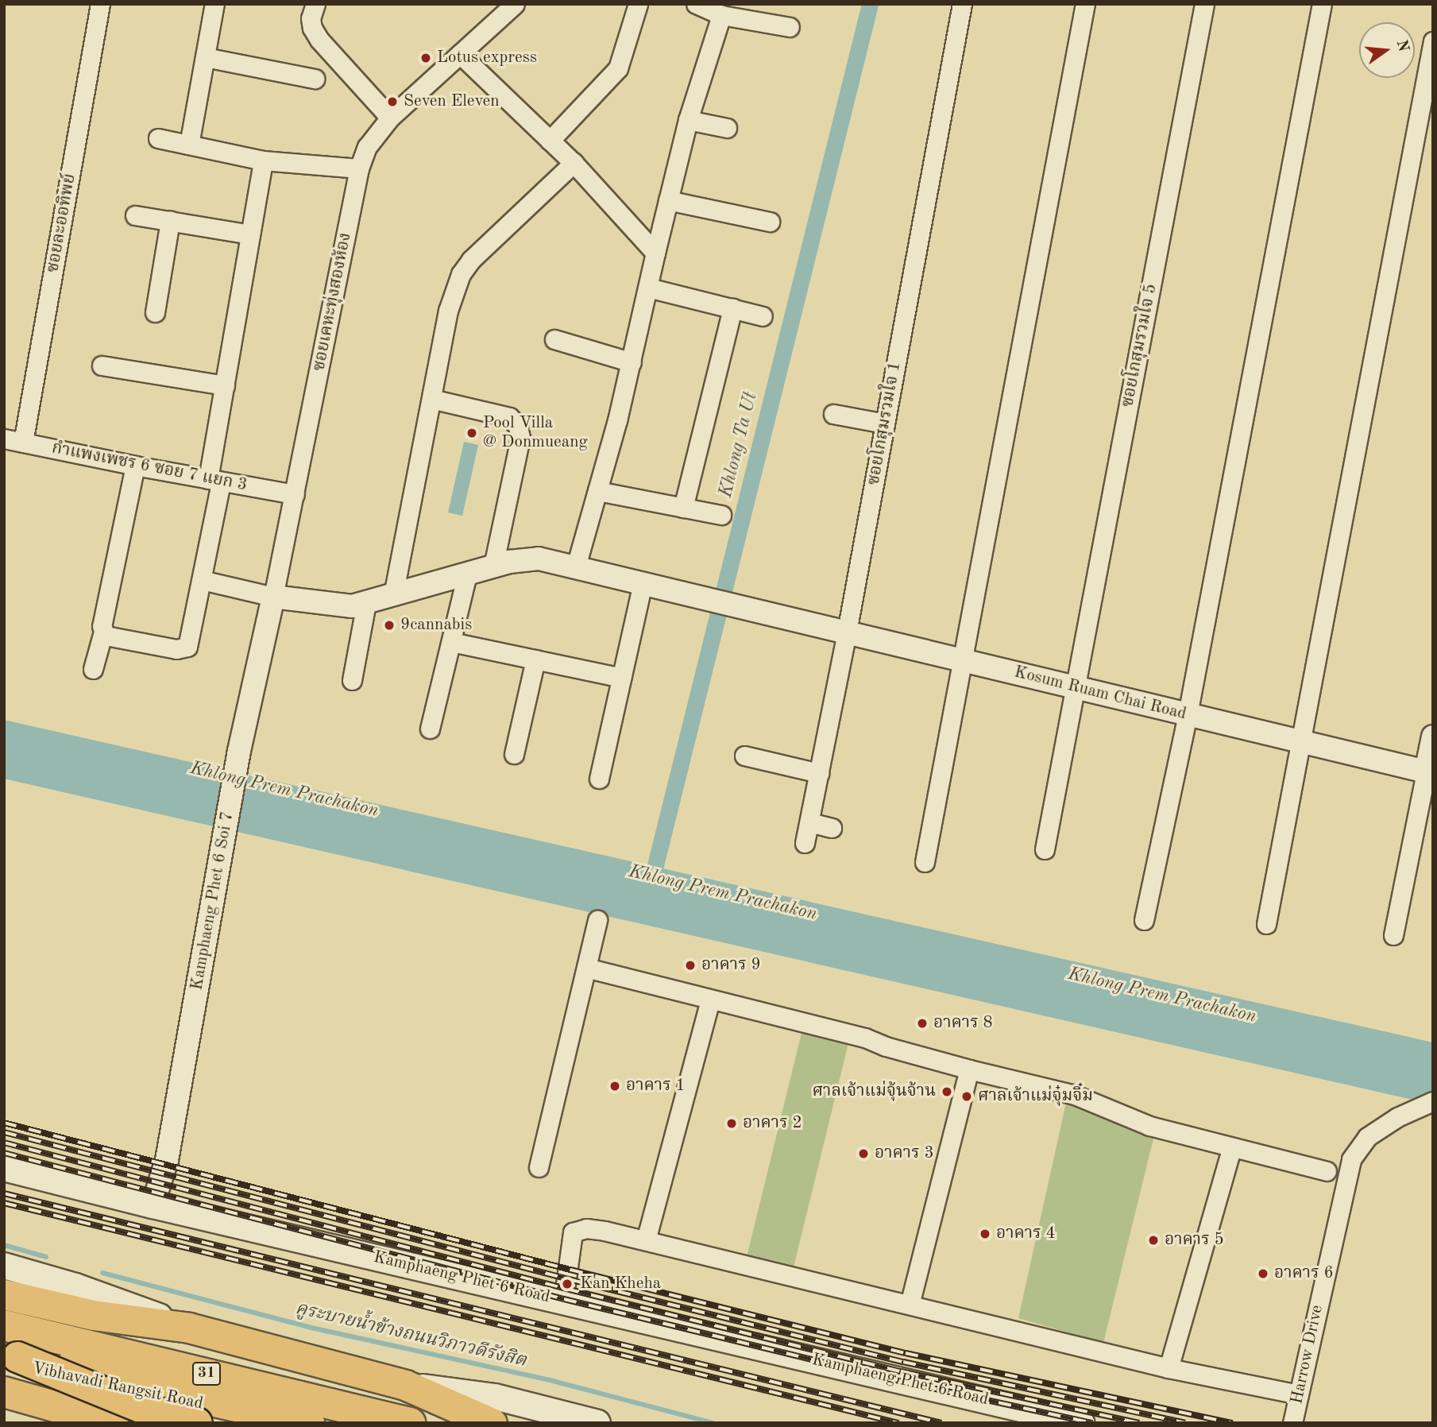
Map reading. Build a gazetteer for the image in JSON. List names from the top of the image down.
{
  "streets": {
    "highway": ["31", "Vibhavadi Rangsit Road"],
    "main road": ["Kamphaeng Phet 6 Road"],
    "street": [
      "ซอยละออทิพย์",
      "ซอยเคหะทุ่งสองห้อง",
      "ซอยโกสุมรวมใจ 5",
      "ซอยโกสุมรวมใจ 1",
      "กำแพงเพชร 6 ซอย 7 แยก 3",
      "Kosum Ruam Chai Road",
      "Kamphaeng Phet 6 Soi 7",
      "Harrow Drive"
    ]
  },
  "crossings": [
    ["ซอยละออทิพย์", "กำแพงเพชร 6 ซอย 7 แยก 3"],
    ["ซอยเคหะทุ่งสองห้อง", "กำแพงเพชร 6 ซอย 7 แยก 3"],
    ["ซอยเคหะทุ่งสองห้อง", "Kosum Ruam Chai Road"],
    ["ซอยเคหะทุ่งสองห้อง", "Kamphaeng Phet 6 Soi 7"],
    ["ซอยโกสุมรวมใจ 5", "Kosum Ruam Chai Road"],
    ["ซอยโกสุมรวมใจ 1", "Kosum Ruam Chai Road"],
    ["Kosum Ruam Chai Road", "Kamphaeng Phet 6 Soi 7"],
    ["Kamphaeng Phet 6 Soi 7", "Kamphaeng Phet 6 Road"],
    ["31", "Vibhavadi Rangsit Road"]
  ],
  "water": ["Khlong Ta Ut", "Khlong Prem Prachakon", "คูระบายน้ำข้างถนนวิภาวดีรังสิต"],
  "places": [
    "Lotus express",
    "Seven Eleven",
    "Pool Villa @ Donmueang",
    "9cannabis",
    "อาคาร 9",
    "อาคาร 8",
    "อาคาร 1",
    "ศาลเจ้าแม่จุ้นจ้าน",
    "ศาลเจ้าแม่จุ๋มจิ๋ม",
    "อาคาร 2",
    "อาคาร 3",
    "อาคาร 4",
    "อาคาร 5",
    "อาคาร 6",
    "Kan Kheha"
  ],
  "north": "right"
}
